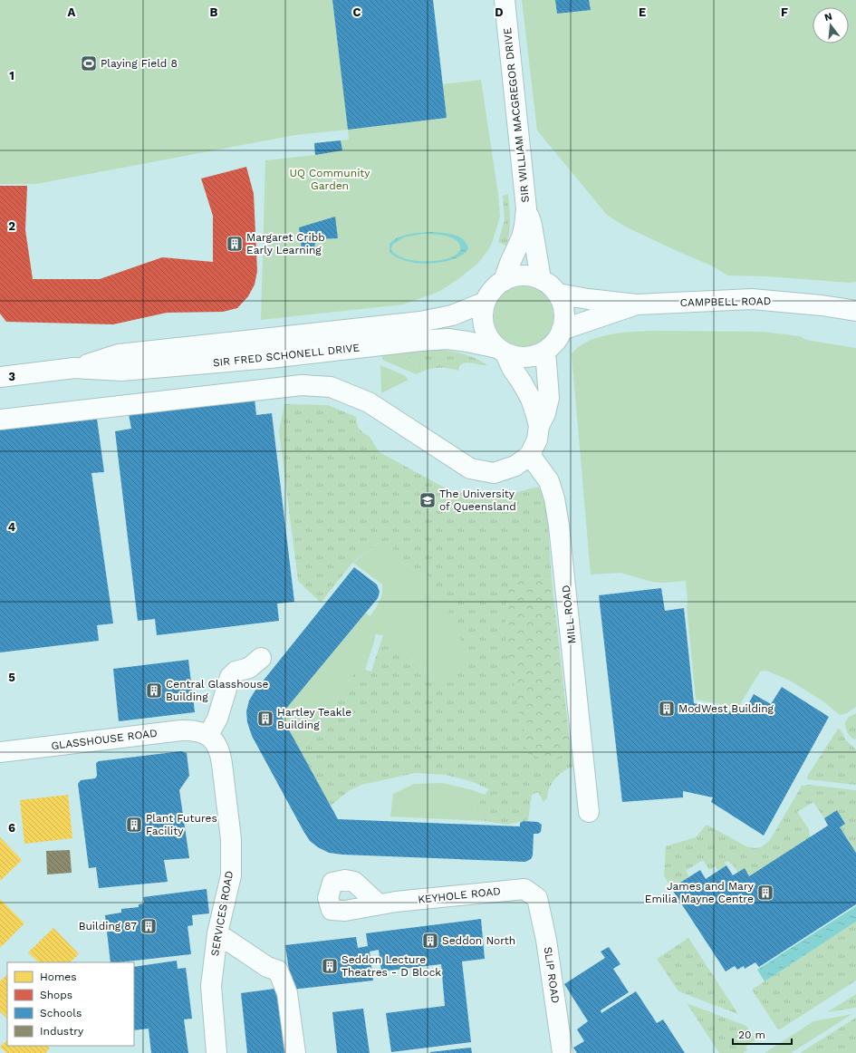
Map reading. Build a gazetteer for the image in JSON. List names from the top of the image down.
{
  "streets": {
    "street": [
      "SIR WILLIAM MACGREGOR DRIVE",
      "CAMPBELL ROAD",
      "SIR FRED SCHONELL DRIVE",
      "MILL ROAD",
      "GLASSHOUSE ROAD",
      "KEYHOLE ROAD",
      "SERVICES ROAD",
      "SLIP ROAD"
    ]
  },
  "crossings": [
    ["SIR WILLIAM MACGREGOR DRIVE", "CAMPBELL ROAD"],
    ["SIR WILLIAM MACGREGOR DRIVE", "SIR FRED SCHONELL DRIVE"],
    ["CAMPBELL ROAD", "SIR FRED SCHONELL DRIVE"],
    ["GLASSHOUSE ROAD", "SERVICES ROAD"],
    ["KEYHOLE ROAD", "SLIP ROAD"]
  ],
  "parks": ["UQ Community Garden"],
  "places": {
    "sports": ["Playing Field 8"],
    "building": [
      "Margaret Cribb Early Learning",
      "Central Glasshouse Building",
      "ModWest Building",
      "Hartley Teakle Building",
      "Plant Futures Facility",
      "James and Mary Emilia Mayne Centre",
      "Building 87",
      "Seddon North",
      "Seddon Lecture Theatres - D Block"
    ],
    "school or university": ["The University of Queensland"]
  },
  "legend": [
    "Homes",
    "Shops",
    "Schools",
    "Industry"
  ],
  "scale_bar": "20 m",
  "north": "top",
  "grid": {
    "columns": [
      "A",
      "B",
      "C",
      "D",
      "E",
      "F"
    ],
    "rows": [
      "1",
      "2",
      "3",
      "4",
      "5",
      "6"
    ]
  }
}
